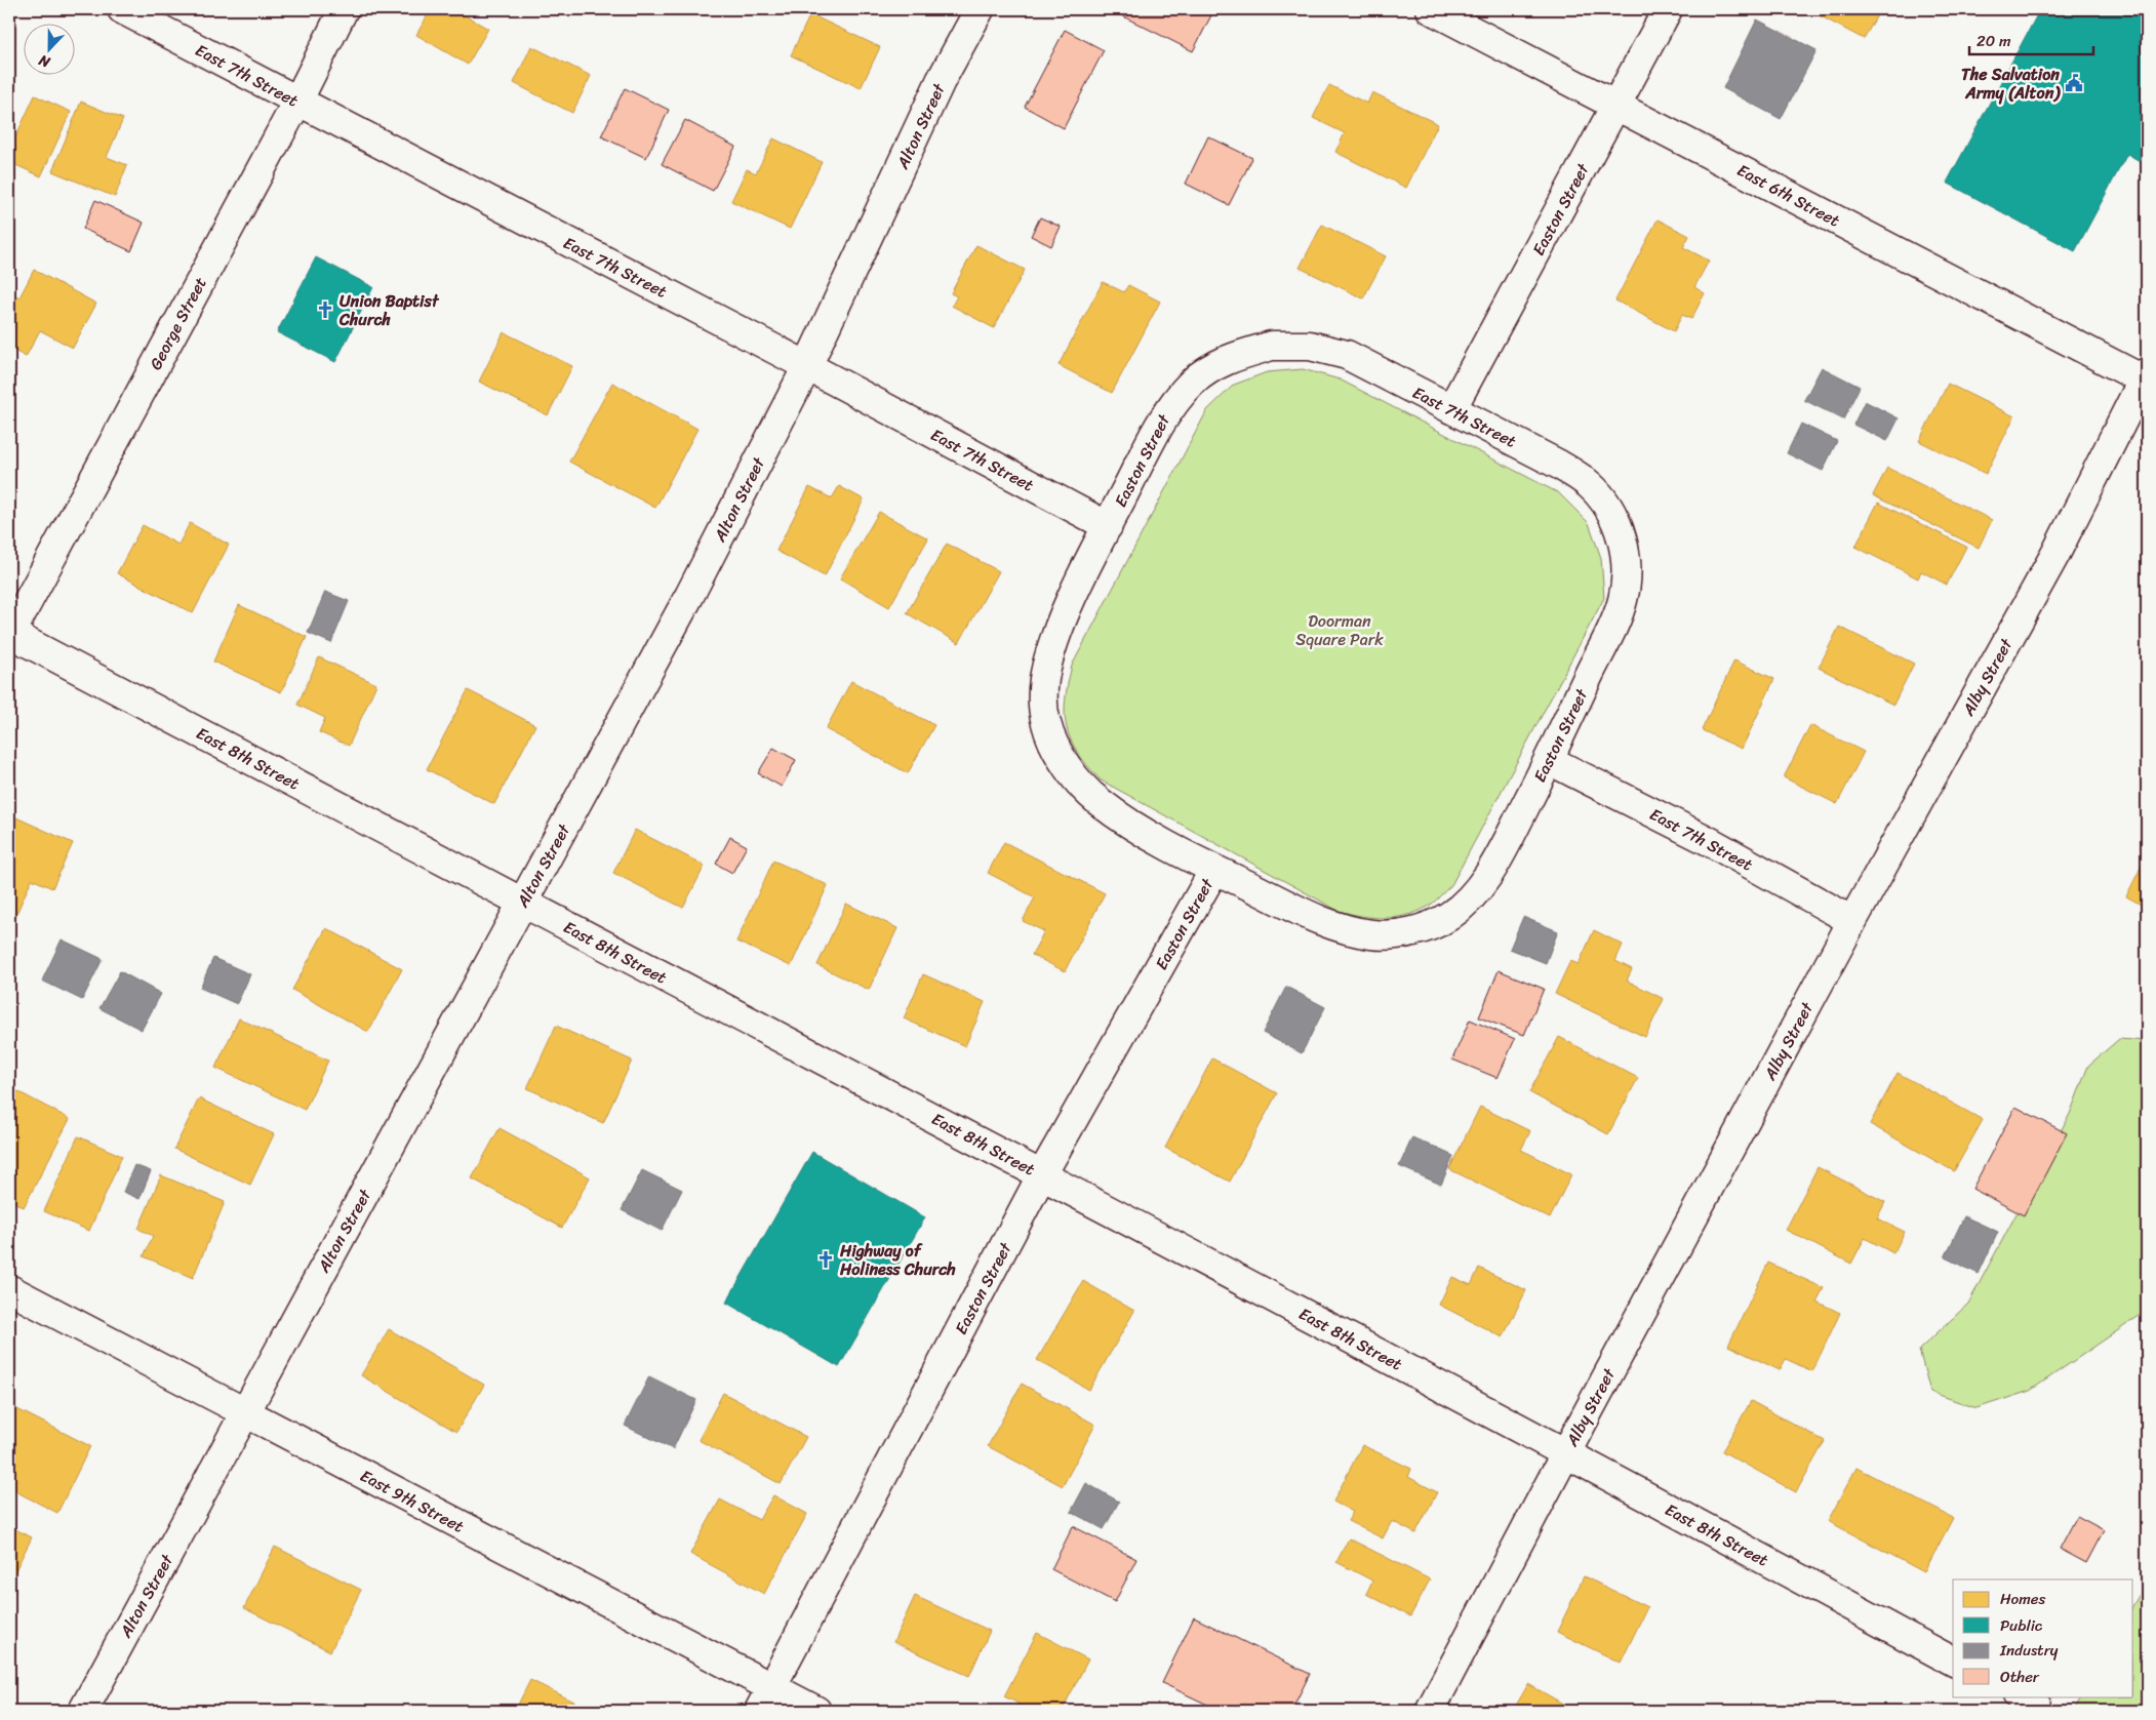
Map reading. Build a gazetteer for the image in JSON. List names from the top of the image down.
{
  "streets": {
    "street": [
      "East 7th Street",
      "Alton Street",
      "East 6th Street",
      "Easton Street",
      "George Street",
      "Alby Street",
      "East 8th Street",
      "East 9th Street"
    ]
  },
  "crossings": [
    ["East 7th Street", "Alton Street"],
    ["East 7th Street", "Easton Street"],
    ["East 7th Street", "George Street"],
    ["East 7th Street", "Alby Street"],
    ["Alton Street", "East 8th Street"],
    ["Alton Street", "East 9th Street"],
    ["East 6th Street", "Easton Street"],
    ["East 6th Street", "Alby Street"],
    ["Easton Street", "East 8th Street"],
    ["Easton Street", "East 9th Street"],
    ["George Street", "East 8th Street"],
    ["Alby Street", "East 8th Street"]
  ],
  "parks": ["Doorman Square Park"],
  "places": {
    "public building": ["The Salvation Army (Alton)"],
    "church": ["Union Baptist Church", "Highway of Holiness Church"]
  },
  "legend": [
    "Homes",
    "Public",
    "Industry",
    "Other"
  ],
  "scale_bar": "20 m",
  "north": "bottom"
}
